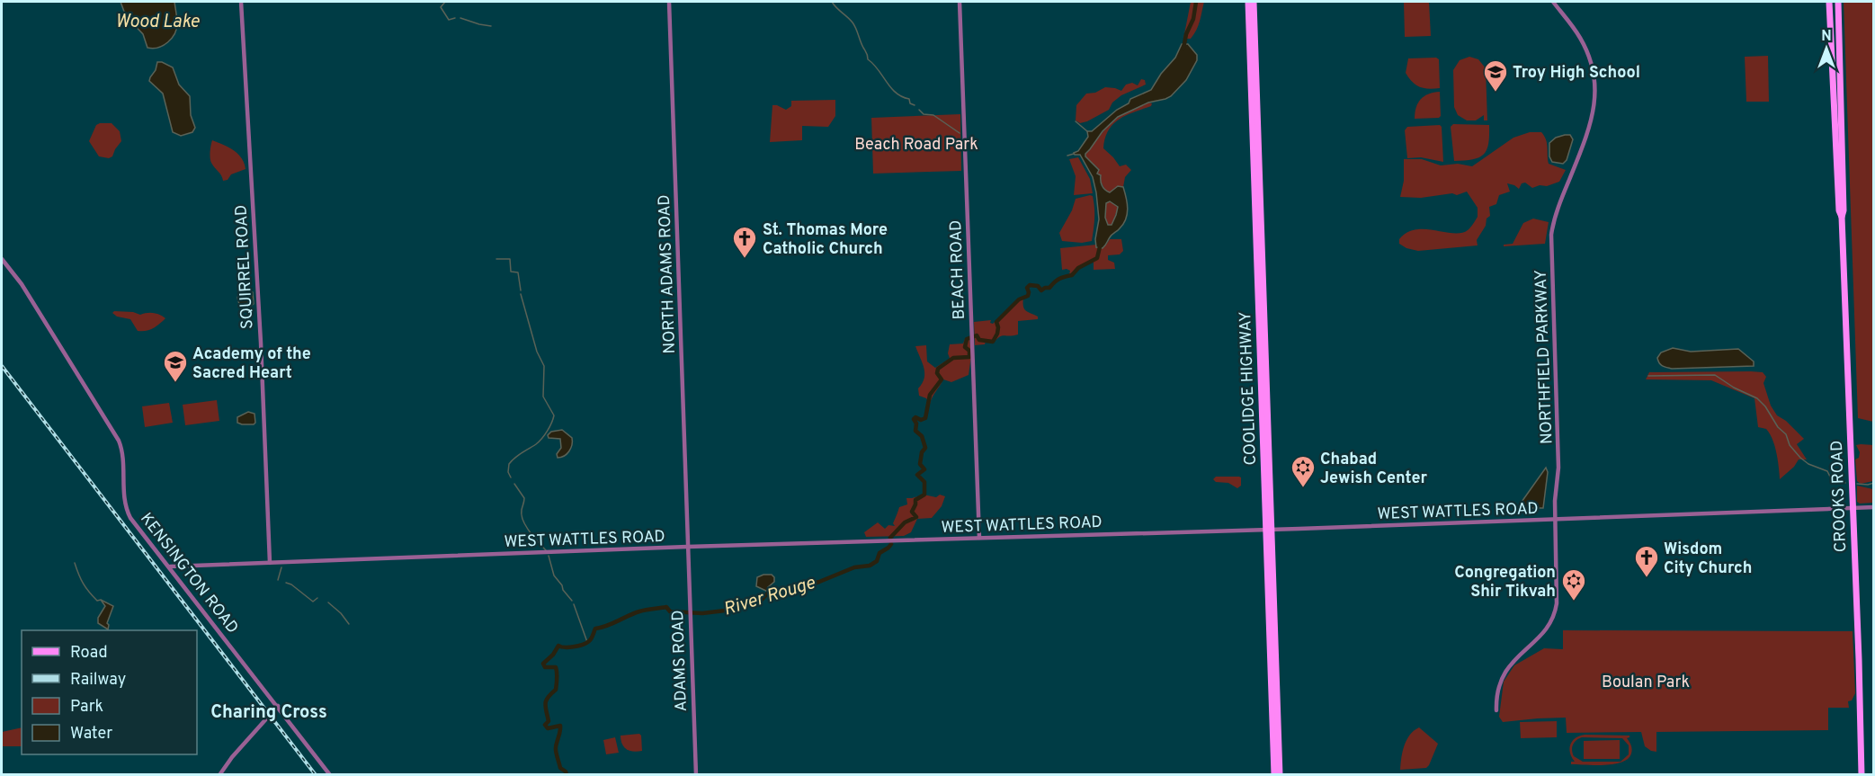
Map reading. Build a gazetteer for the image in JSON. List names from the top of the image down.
{
  "streets": {
    "main road": ["COOLIDGE HIGHWAY", "CROOKS ROAD"],
    "street": [
      "SQUIRREL ROAD",
      "BEACH ROAD",
      "NORTH ADAMS ROAD",
      "NORTHFIELD PARKWAY",
      "WEST WATTLES ROAD",
      "KENSINGTON ROAD",
      "ADAMS ROAD"
    ]
  },
  "crossings": [
    ["SQUIRREL ROAD", "WEST WATTLES ROAD"],
    ["BEACH ROAD", "WEST WATTLES ROAD"],
    ["NORTH ADAMS ROAD", "WEST WATTLES ROAD"],
    ["NORTH ADAMS ROAD", "ADAMS ROAD"],
    ["NORTHFIELD PARKWAY", "WEST WATTLES ROAD"],
    ["COOLIDGE HIGHWAY", "WEST WATTLES ROAD"],
    ["CROOKS ROAD", "WEST WATTLES ROAD"],
    ["WEST WATTLES ROAD", "KENSINGTON ROAD"],
    ["WEST WATTLES ROAD", "ADAMS ROAD"]
  ],
  "districts": ["Charing Cross"],
  "water": ["Wood Lake", "River Rouge"],
  "parks": ["Beach Road Park", "Boulan Park"],
  "places": {
    "school or university": ["Troy High School", "Academy of the Sacred Heart"],
    "church": ["St. Thomas More Catholic Church", "Wisdom City Church"],
    "synagogue": ["Chabad Jewish Center", "Congregation Shir Tikvah"]
  },
  "legend": [
    "Road",
    "Railway",
    "Park",
    "Water"
  ],
  "north": "top"
}
